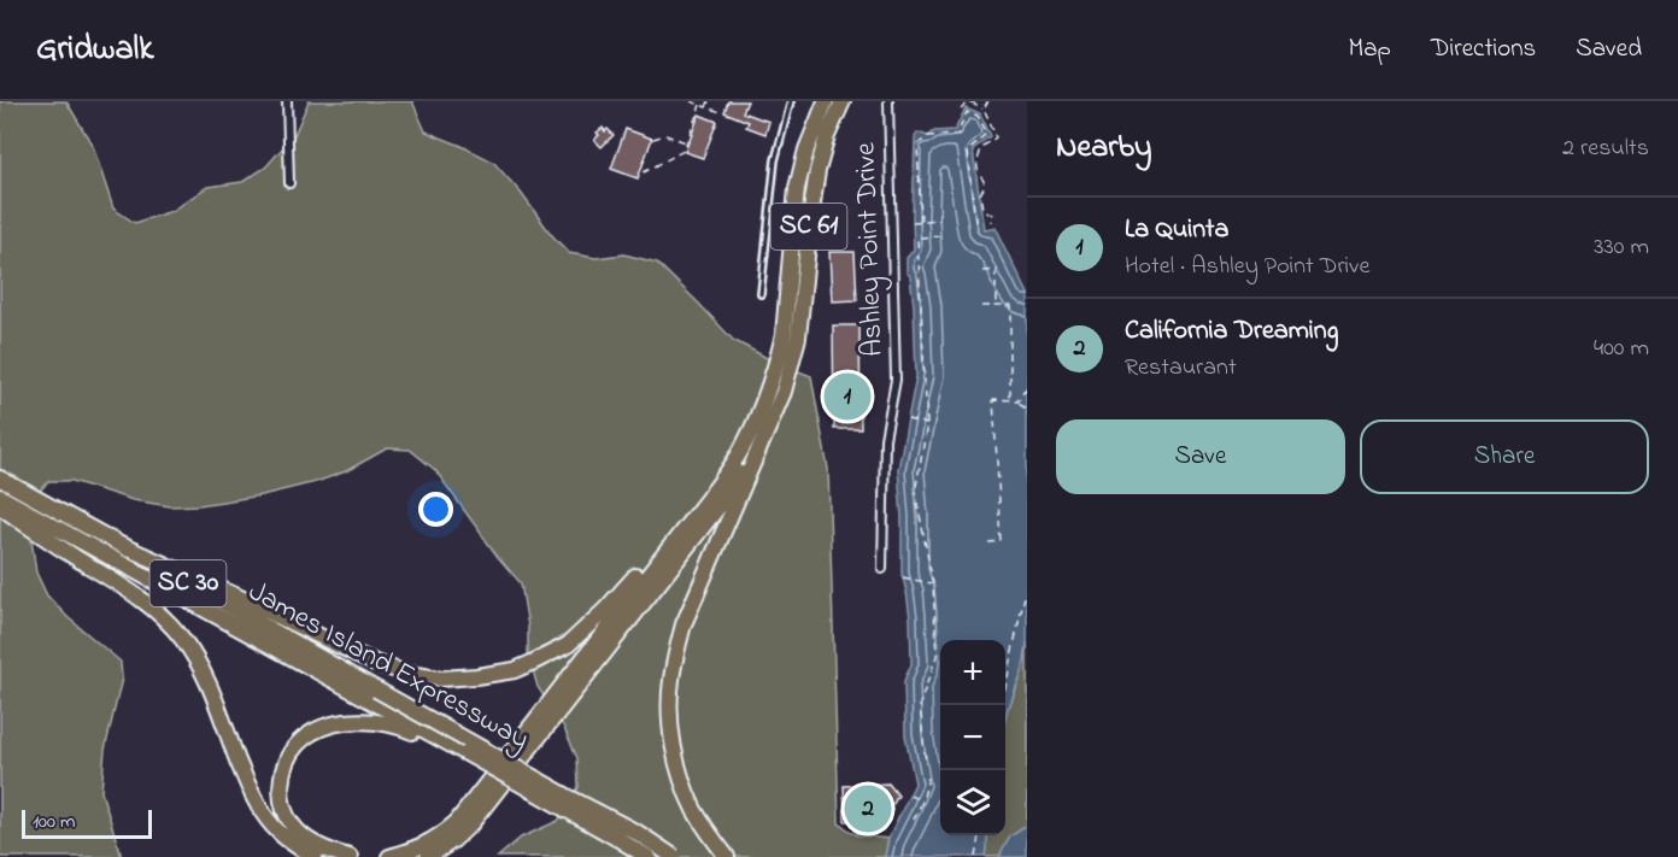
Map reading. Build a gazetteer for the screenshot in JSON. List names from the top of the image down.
{
  "streets": {
    "highway": ["SC 61", "SC 30", "James Island Expressway"],
    "street": ["Ashley Point Drive"]
  },
  "scale_bar": "100 m",
  "page": {
    "header": "Gridwalk",
    "nav": ["Map", "Directions", "Saved"],
    "heading": ["Nearby", "2 results"],
    "list": [
      {
        "mark": "1",
        "name": "La Quinta",
        "note": "Hotel · Ashley Point Drive",
        "value": "330 m"
      },
      {
        "mark": "2",
        "name": "California Dreaming",
        "note": "Restaurant",
        "value": "400 m"
      }
    ],
    "pins": ["1", "2"],
    "buttons": ["Save", "Share"],
    "map_buttons": ["+", "−"],
    "scale": "100 m"
  }
}
